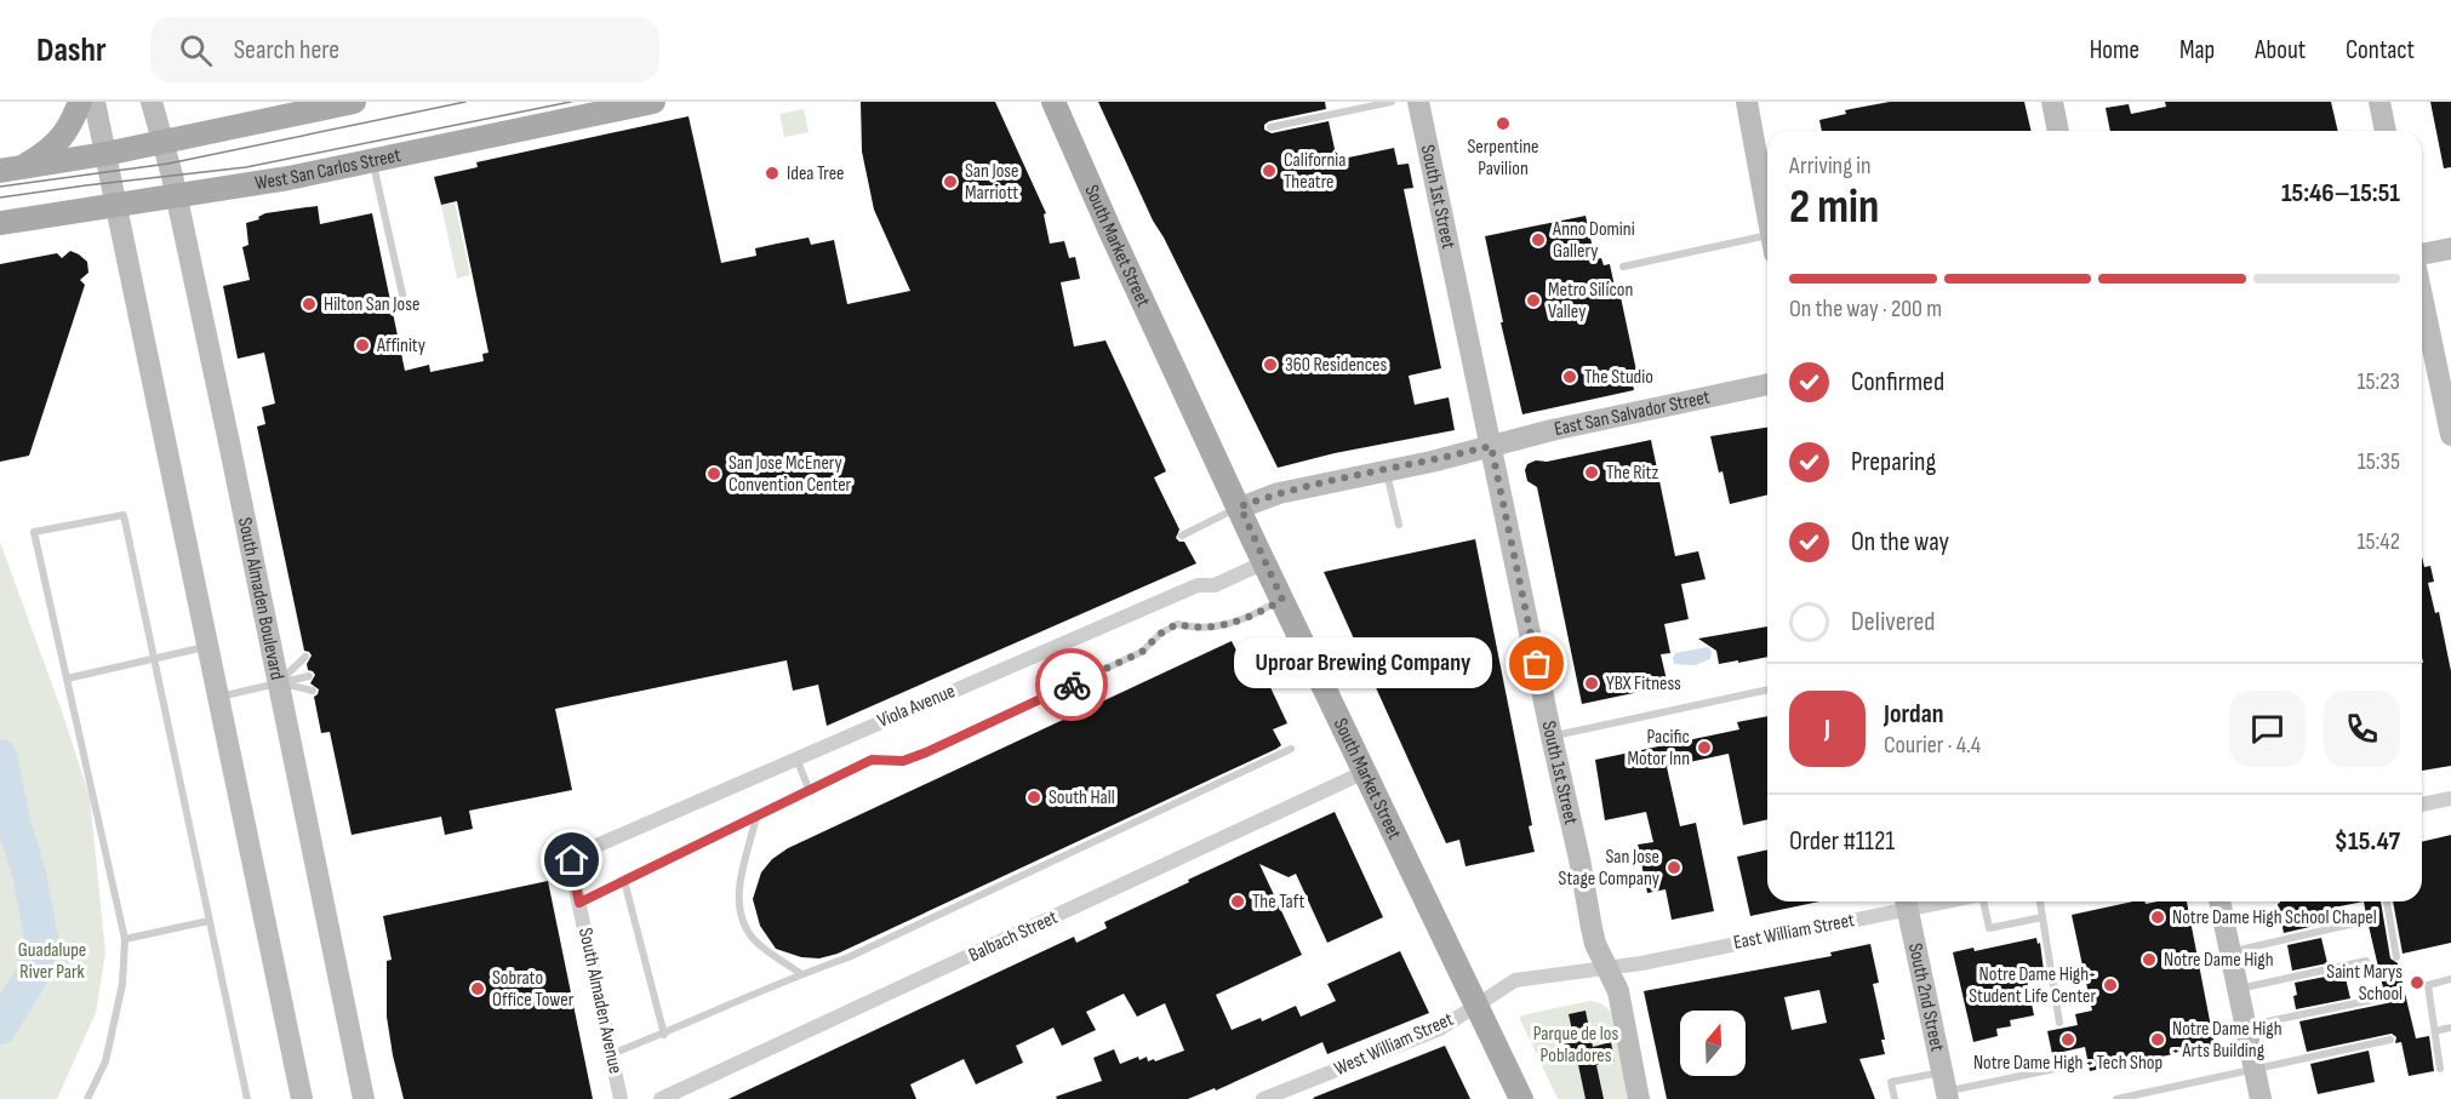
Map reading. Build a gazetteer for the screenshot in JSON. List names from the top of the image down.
{
  "streets": {
    "main road": ["West San Carlos Street", "South Market Street"],
    "street": [
      "South 1st Street",
      "East San Salvador Street",
      "South Almaden Boulevard",
      "Viola Avenue",
      "East William Street",
      "Balbach Street",
      "South 2nd Street",
      "South Almaden Avenue",
      "West William Street"
    ]
  },
  "crossings": [
    ["West San Carlos Street", "South Almaden Boulevard"],
    ["South 1st Street", "East San Salvador Street"],
    ["South 1st Street", "East William Street"],
    ["South 1st Street", "West William Street"],
    ["South Market Street", "East San Salvador Street"],
    ["South Market Street", "Viola Avenue"],
    ["South Market Street", "Balbach Street"],
    ["South Market Street", "West William Street"],
    ["Viola Avenue", "South Almaden Avenue"],
    ["East William Street", "South 2nd Street"],
    ["East William Street", "West William Street"]
  ],
  "parks": ["Guadalupe River Park", "Parque de los Pobladores"],
  "places": [
    "Serpentine Pavilion",
    "California Theatre",
    "Idea Tree",
    "San Jose Marriott",
    "Anno Domini Gallery",
    "Metro Silicon Valley",
    "Hilton San Jose",
    "Affinity",
    "360 Residences",
    "The Studio",
    "The Ritz",
    "San Jose McEnery Convention Center",
    "Uproar Brewing Company",
    "YBX Fitness",
    "Pacific Motor Inn",
    "South Hall",
    "San Jose Stage Company",
    "The Taft",
    "Notre Dame High School Chapel",
    "Notre Dame High",
    "Saint Marys School",
    "Notre Dame High- Student Life Center",
    "Sobrato Office Tower",
    "Notre Dame High - Tech Shop",
    "Notre Dame High - Arts Building"
  ],
  "north": "top",
  "page": {
    "header": "Dashr",
    "search": "Search here",
    "nav": [
      "Home",
      "Map",
      "About",
      "Contact"
    ],
    "heading": ["2 min", "Arriving in", "15:46–15:51"],
    "panel": [
      "Jordan",
      "Courier · 4.4",
      "Order #1121",
      "$15.47"
    ],
    "bar": "On the way · 200 m",
    "list": [
      ["Confirmed", "15:23"],
      ["Preparing", "15:35"],
      ["On the way", "15:42"],
      "Delivered"
    ],
    "bubble": "Uproar Brewing Company",
    "round": "J"
  }
}
